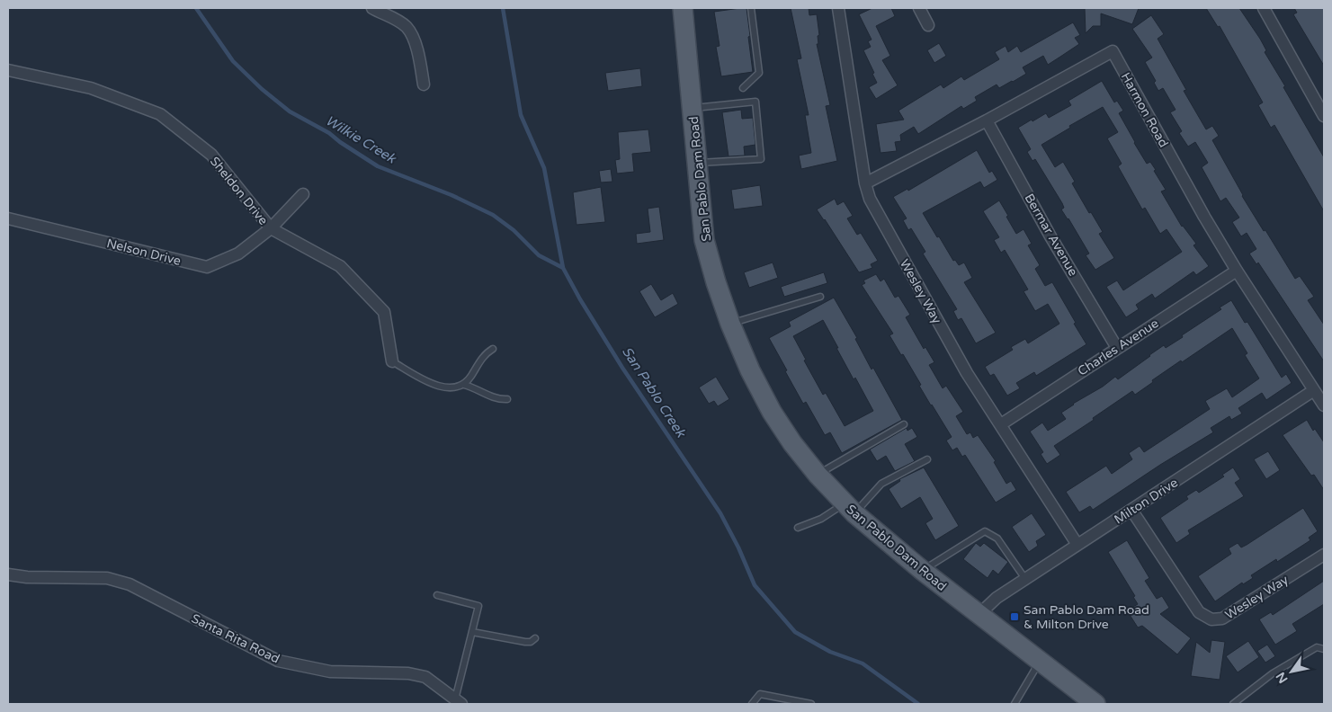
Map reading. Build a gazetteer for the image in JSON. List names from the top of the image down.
{
  "streets": {
    "main road": ["San Pablo Dam Road"],
    "street": [
      "Harmon Road",
      "Sheldon Drive",
      "Bermar Avenue",
      "Nelson Drive",
      "Wesley Way",
      "Charles Avenue",
      "Milton Drive",
      "Santa Rita Road"
    ]
  },
  "crossings": [
    ["Harmon Road", "Bermar Avenue"],
    ["Harmon Road", "Wesley Way"],
    ["Harmon Road", "Charles Avenue"],
    ["Harmon Road", "Milton Drive"],
    ["San Pablo Dam Road", "Milton Drive"],
    ["Sheldon Drive", "Nelson Drive"],
    ["Bermar Avenue", "Charles Avenue"],
    ["Wesley Way", "Charles Avenue"],
    ["Wesley Way", "Milton Drive"]
  ],
  "water": ["Wilkie Creek", "San Pablo Creek"],
  "places": {
    "transit": ["San Pablo Dam Road & Milton Drive"]
  },
  "north": "bottom left"
}
